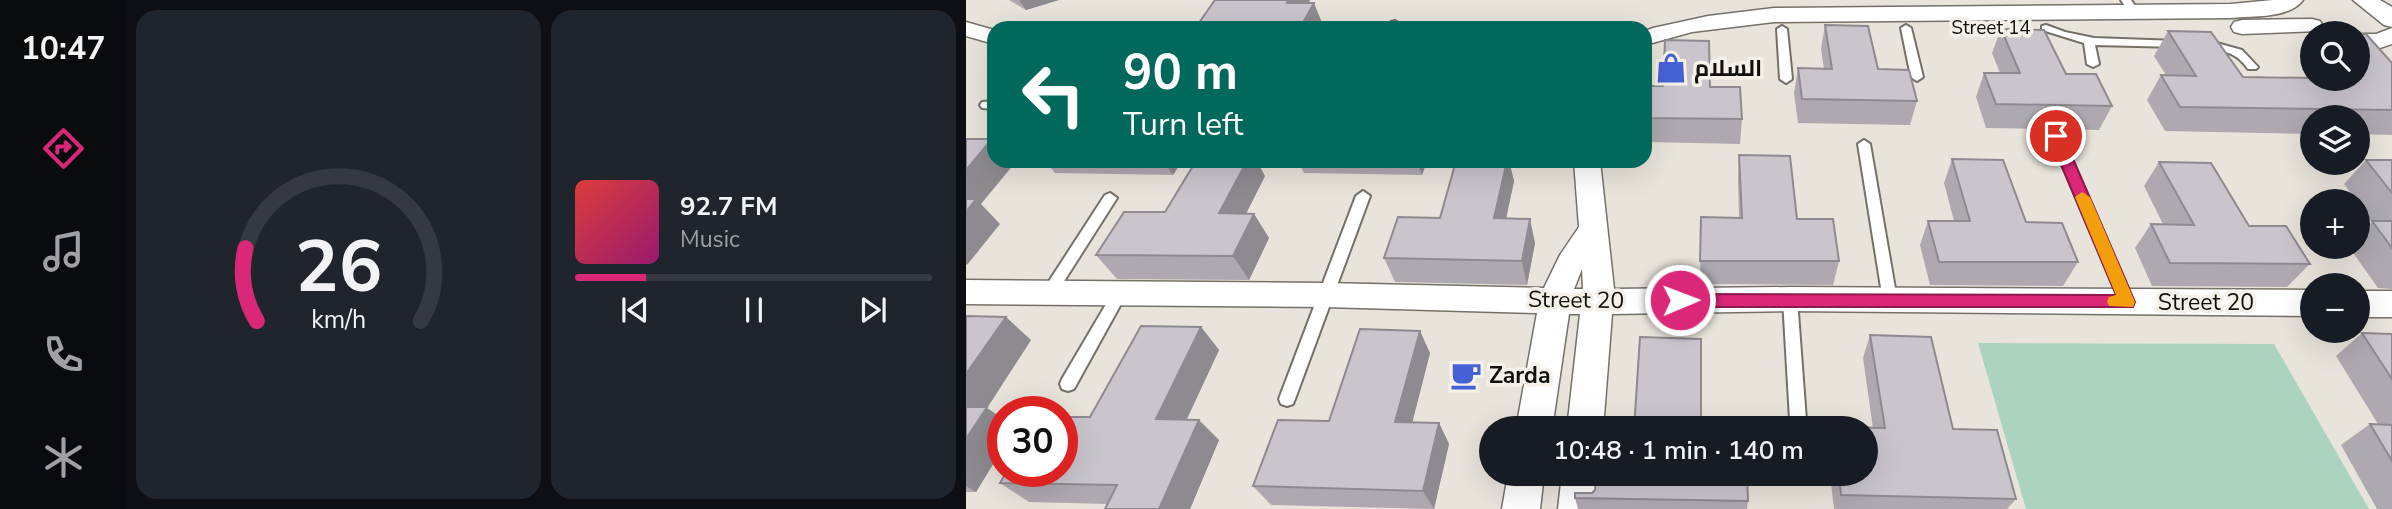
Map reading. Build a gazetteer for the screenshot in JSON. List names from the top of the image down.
{
  "streets": {
    "street": ["Street 14", "Street 20"]
  },
  "places": {
    "shop": ["السلام"],
    "cafe": ["Zarda"]
  },
  "page": {
    "tabs": "10:47",
    "map_buttons": ["+", "−"],
    "turn": ["90 m", "Turn left"],
    "song": ["92.7 FM", "Music"],
    "limit": "30",
    "trip": "10:48 · 1 min · 140 m",
    "gauge": ["26", "km/h"]
  }
}
